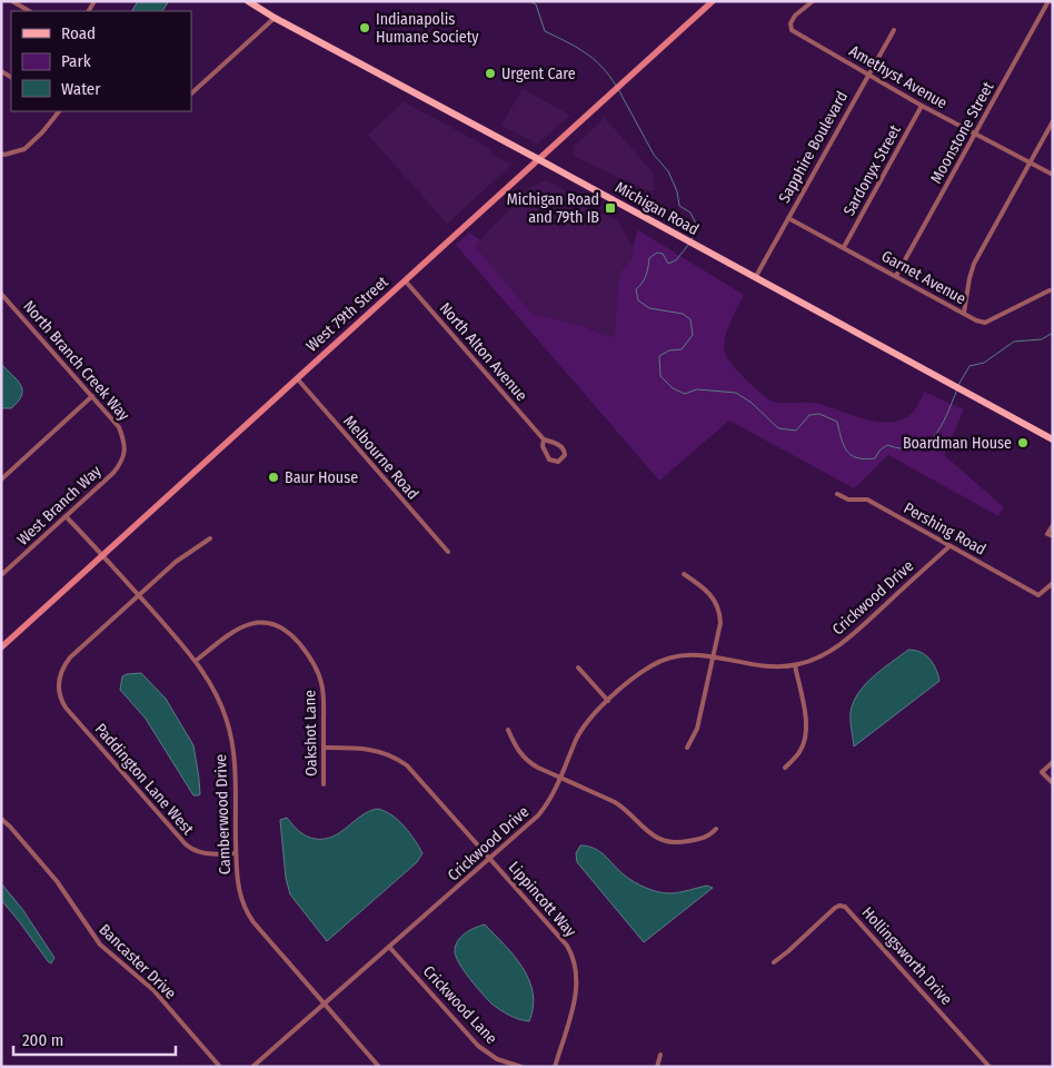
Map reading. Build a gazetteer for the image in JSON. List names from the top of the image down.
{
  "streets": {
    "main road": ["Michigan Road", "West 79th Street"],
    "street": [
      "Amethyst Avenue",
      "Moonstone Street",
      "Sapphire Boulevard",
      "Sardonyx Street",
      "Garnet Avenue",
      "North Alton Avenue",
      "North Branch Creek Way",
      "Melbourne Road",
      "West Branch Way",
      "Pershing Road",
      "Crickwood Drive",
      "Oakshot Lane",
      "Paddington Lane West",
      "Camberwood Drive",
      "Lippincott Way",
      "Hollingsworth Drive",
      "Bancaster Drive",
      "Crickwood Lane"
    ]
  },
  "crossings": [
    ["Amethyst Avenue", "Moonstone Street"],
    ["Amethyst Avenue", "Sapphire Boulevard"],
    ["Amethyst Avenue", "Sardonyx Street"],
    ["Moonstone Street", "Garnet Avenue"],
    ["Sapphire Boulevard", "Michigan Road"],
    ["Sapphire Boulevard", "Garnet Avenue"],
    ["Sardonyx Street", "Garnet Avenue"],
    ["Michigan Road", "West 79th Street"],
    ["West 79th Street", "North Alton Avenue"],
    ["West 79th Street", "Melbourne Road"],
    ["West 79th Street", "Camberwood Drive"],
    ["North Branch Creek Way", "West Branch Way"],
    ["West Branch Way", "Camberwood Drive"],
    ["Pershing Road", "Crickwood Drive"],
    ["Crickwood Drive", "Camberwood Drive"],
    ["Crickwood Drive", "Lippincott Way"],
    ["Crickwood Drive", "Crickwood Lane"],
    ["Oakshot Lane", "Camberwood Drive"],
    ["Oakshot Lane", "Lippincott Way"],
    ["Paddington Lane West", "Camberwood Drive"]
  ],
  "places": {
    "other": [
      "Indianapolis Humane Society",
      "Urgent Care",
      "Boardman House",
      "Baur House"
    ],
    "transit": ["Michigan Road and 79th IB"]
  },
  "legend": ["Road", "Park", "Water"],
  "scale_bar": "200 m"
}
